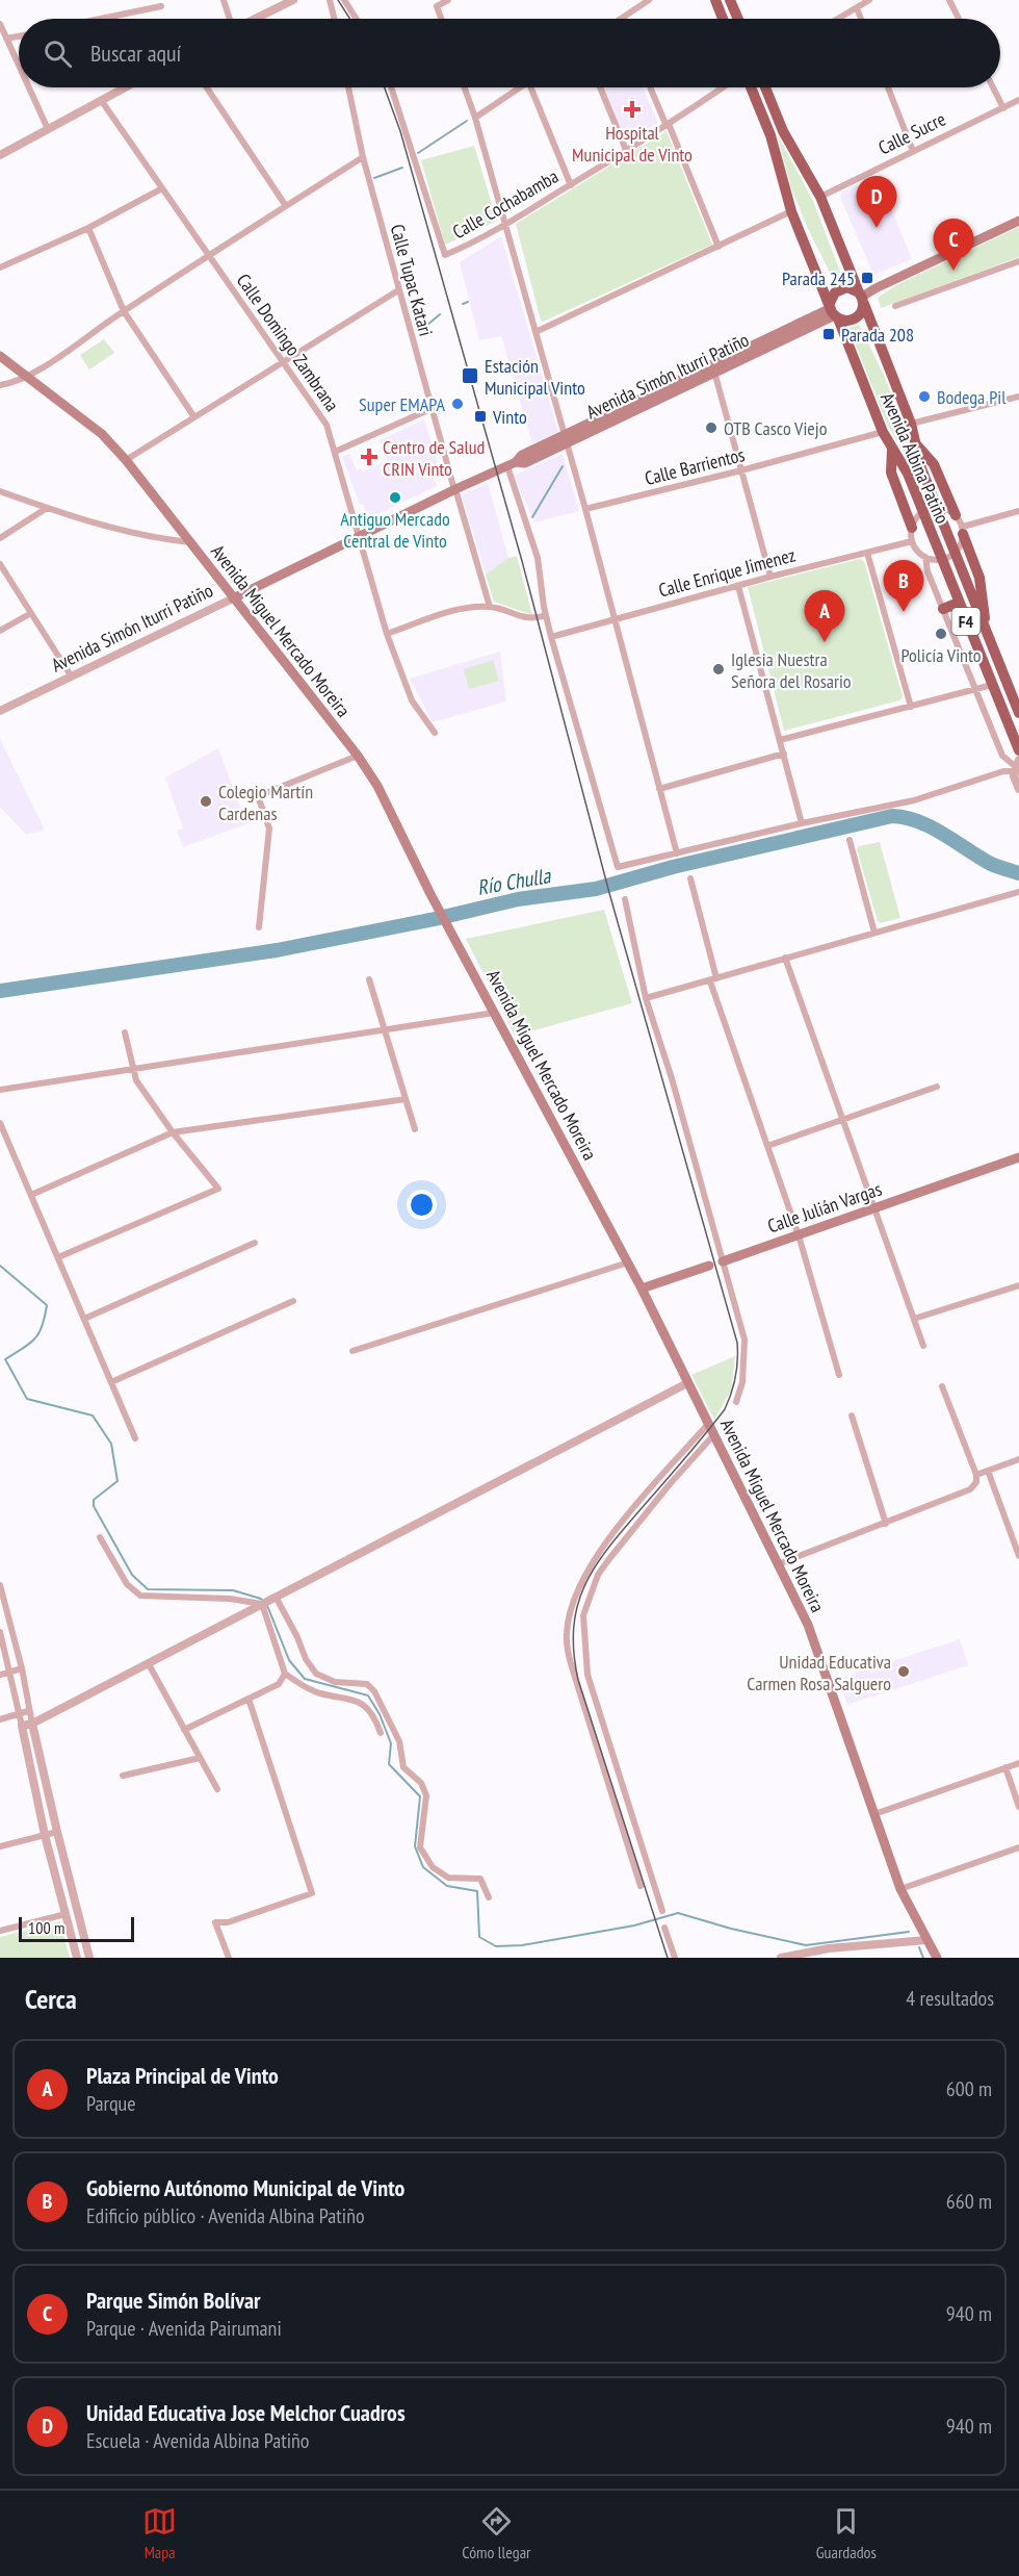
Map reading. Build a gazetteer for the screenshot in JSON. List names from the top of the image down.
{
  "streets": {
    "highway": ["Avenida Albina Patiño", "F4"],
    "main road": ["Avenida Simón Iturri Patiño", "Avenida Miguel Mercado Moreira", "Calle Julián Vargas"],
    "street": [
      "Calle Sucre",
      "Calle Cochabamba",
      "Calle Tupac Katari",
      "Calle Domingo Zambrana",
      "Calle Barrientos",
      "Calle Enrique Jimenez"
    ]
  },
  "crossings": [
    ["Calle Sucre", "Avenida Albina Patiño"],
    ["Calle Tupac Katari", "Avenida Simón Iturri Patiño"],
    ["Calle Domingo Zambrana", "Avenida Simón Iturri Patiño"],
    ["Avenida Simón Iturri Patiño", "Avenida Albina Patiño"],
    ["Avenida Simón Iturri Patiño", "Avenida Miguel Mercado Moreira"],
    ["Avenida Albina Patiño", "Calle Barrientos"],
    ["Avenida Miguel Mercado Moreira", "Calle Julián Vargas"]
  ],
  "water": ["Río Chulla"],
  "places": {
    "health": ["Hospital Municipal de Vinto", "Centro de Salud CRIN Vinto"],
    "transit": [
      "Parada 245",
      "Parada 208",
      "Estación Municipal Vinto",
      "Vinto"
    ],
    "other": [
      "Bodega Pil",
      "Super EMAPA",
      "OTB Casco Viejo",
      "Antiguo Mercado Central de Vinto",
      "Policía Vinto",
      "Iglesia Nuestra Señora del Rosario",
      "Colegio Martín Cardenas",
      "Unidad Educativa Carmen Rosa Salguero"
    ]
  },
  "scale_bar": "100 m",
  "page": {
    "search": "Buscar aquí",
    "pins": [
      "D",
      "C",
      "B",
      "A"
    ],
    "scale": "100 m",
    "heading": ["Cerca", "4 resultados"],
    "list": [
      {
        "mark": "A",
        "name": "Plaza Principal de Vinto",
        "note": "Parque",
        "value": "600 m"
      },
      {
        "mark": "B",
        "name": "Gobierno Autónomo Municipal de Vinto",
        "note": "Edificio público · Avenida Albina Patiño",
        "value": "660 m"
      },
      {
        "mark": "C",
        "name": "Parque Simón Bolívar",
        "note": "Parque · Avenida Pairumani",
        "value": "940 m"
      },
      {
        "mark": "D",
        "name": "Unidad Educativa Jose Melchor Cuadros",
        "note": "Escuela · Avenida Albina Patiño",
        "value": "940 m"
      }
    ],
    "nav": ["Mapa", "Cómo llegar", "Guardados"]
  }
}
